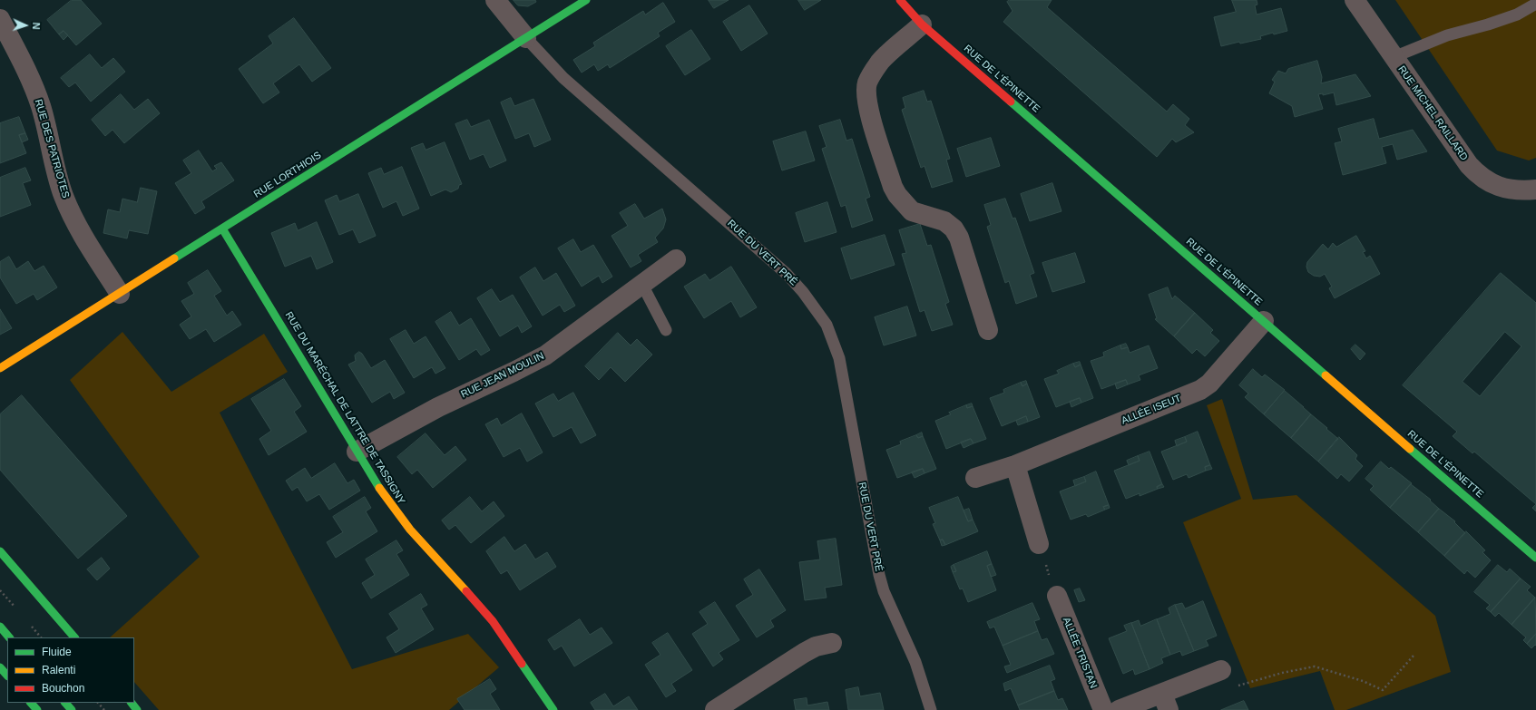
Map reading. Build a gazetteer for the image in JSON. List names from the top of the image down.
{
  "streets": {
    "street": [
      "RUE DE L'ÉPINETTE",
      "RUE MICHEL RAILLARD",
      "RUE DES PATRIOTES",
      "RUE LORTHIOIS",
      "RUE DU VERT PRÉ",
      "RUE JEAN MOULIN",
      "RUE DU MARÉCHAL DE LATTRE DE TASSIGNY",
      "ALLÉE ISEUT",
      "ALLÉE TRISTAN"
    ]
  },
  "crossings": [
    ["RUE DE L'ÉPINETTE", "ALLÉE ISEUT"],
    ["RUE DES PATRIOTES", "RUE LORTHIOIS"],
    ["RUE LORTHIOIS", "RUE DU VERT PRÉ"],
    ["RUE LORTHIOIS", "RUE DU MARÉCHAL DE LATTRE DE TASSIGNY"],
    ["RUE JEAN MOULIN", "RUE DU MARÉCHAL DE LATTRE DE TASSIGNY"]
  ],
  "legend": ["Fluide", "Ralenti", "Bouchon"],
  "north": "right"
}
